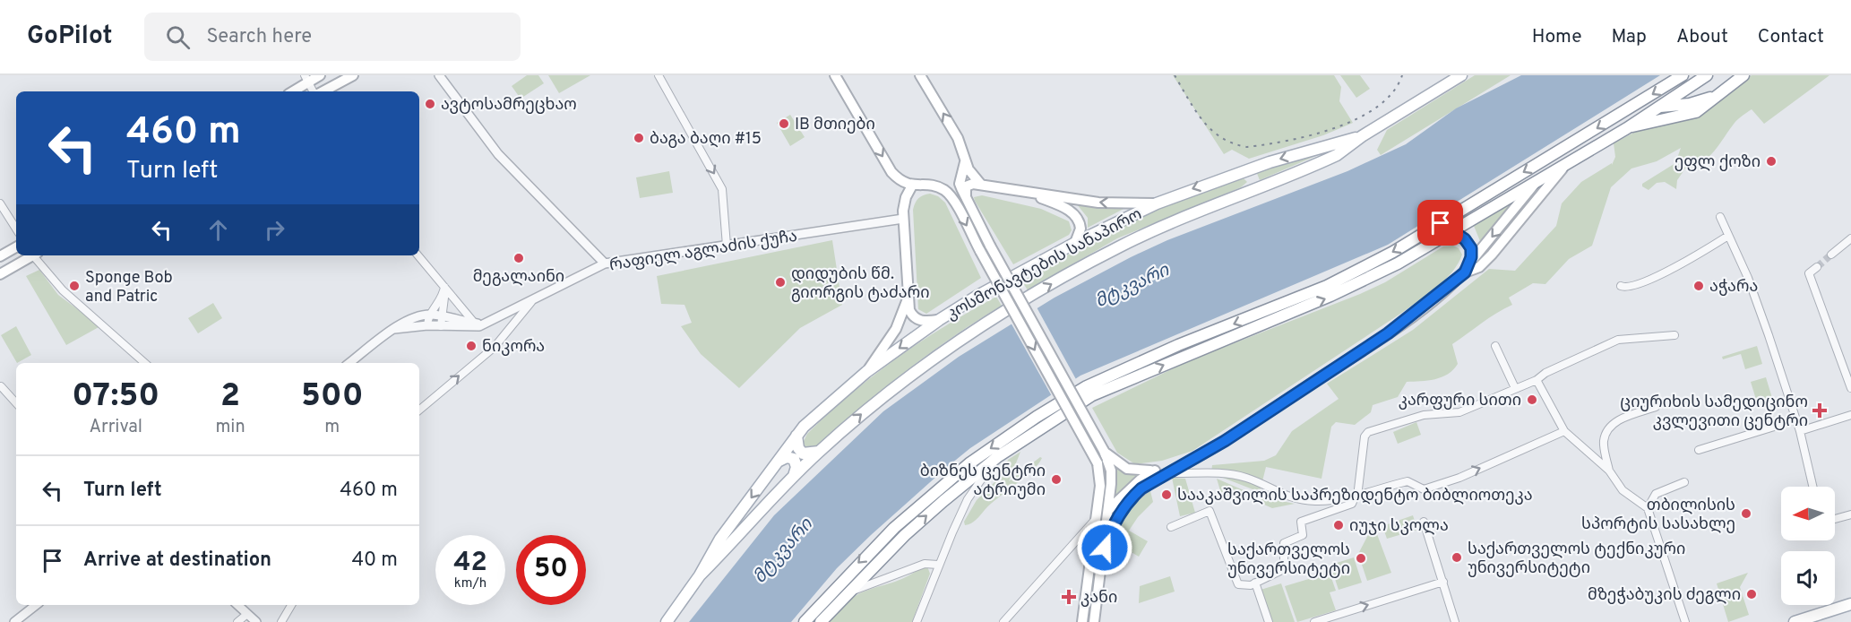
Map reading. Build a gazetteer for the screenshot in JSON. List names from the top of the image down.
{
  "streets": {
    "main road": ["კოსმონავტების სანაპირო"],
    "street": ["რაფიელ აგლაძის ქუჩა"]
  },
  "water": ["მტკვარი"],
  "places": {
    "other": [
      "ავტოსამრეცხაო",
      "IB მთიები",
      "ბაგა ბაღი #15",
      "ეფლ ქოზი",
      "მეგალაინი",
      "დიდუბის წმ. გიორგის ტაძარი",
      "Sponge Bob and Patric",
      "აჭარა",
      "ნიკორა",
      "კარფური სითი",
      "ბიზნეს ცენტრი ატრიუმი",
      "სააკაშვილის საპრეზიდენტო ბიბლიოთეკა",
      "თბილისის სპორტის სასახლე",
      "იუჯი სკოლა",
      "საქართველოს ტექნიკური უნივერსიტეტი",
      "საქართველოს უნივერსიტეტი",
      "მზეჭაბუკის ძეგლი"
    ],
    "health": ["ციურიხის სამედიცინო კვლევითი ცენტრი", "კანი"]
  },
  "north": "left",
  "page": {
    "header": "GoPilot",
    "search": "Search here",
    "nav": [
      "Home",
      "Map",
      "About",
      "Contact"
    ],
    "turn": ["460 m", "Turn left"],
    "eta": [
      "07:50",
      "Arrival",
      "2",
      "min",
      "500",
      "m"
    ],
    "list": [
      {
        "name": "Turn left",
        "value": "460 m"
      },
      {
        "name": "Arrive at destination",
        "value": "40 m"
      }
    ],
    "speed": "42 km/h",
    "limit": "50"
  }
}
